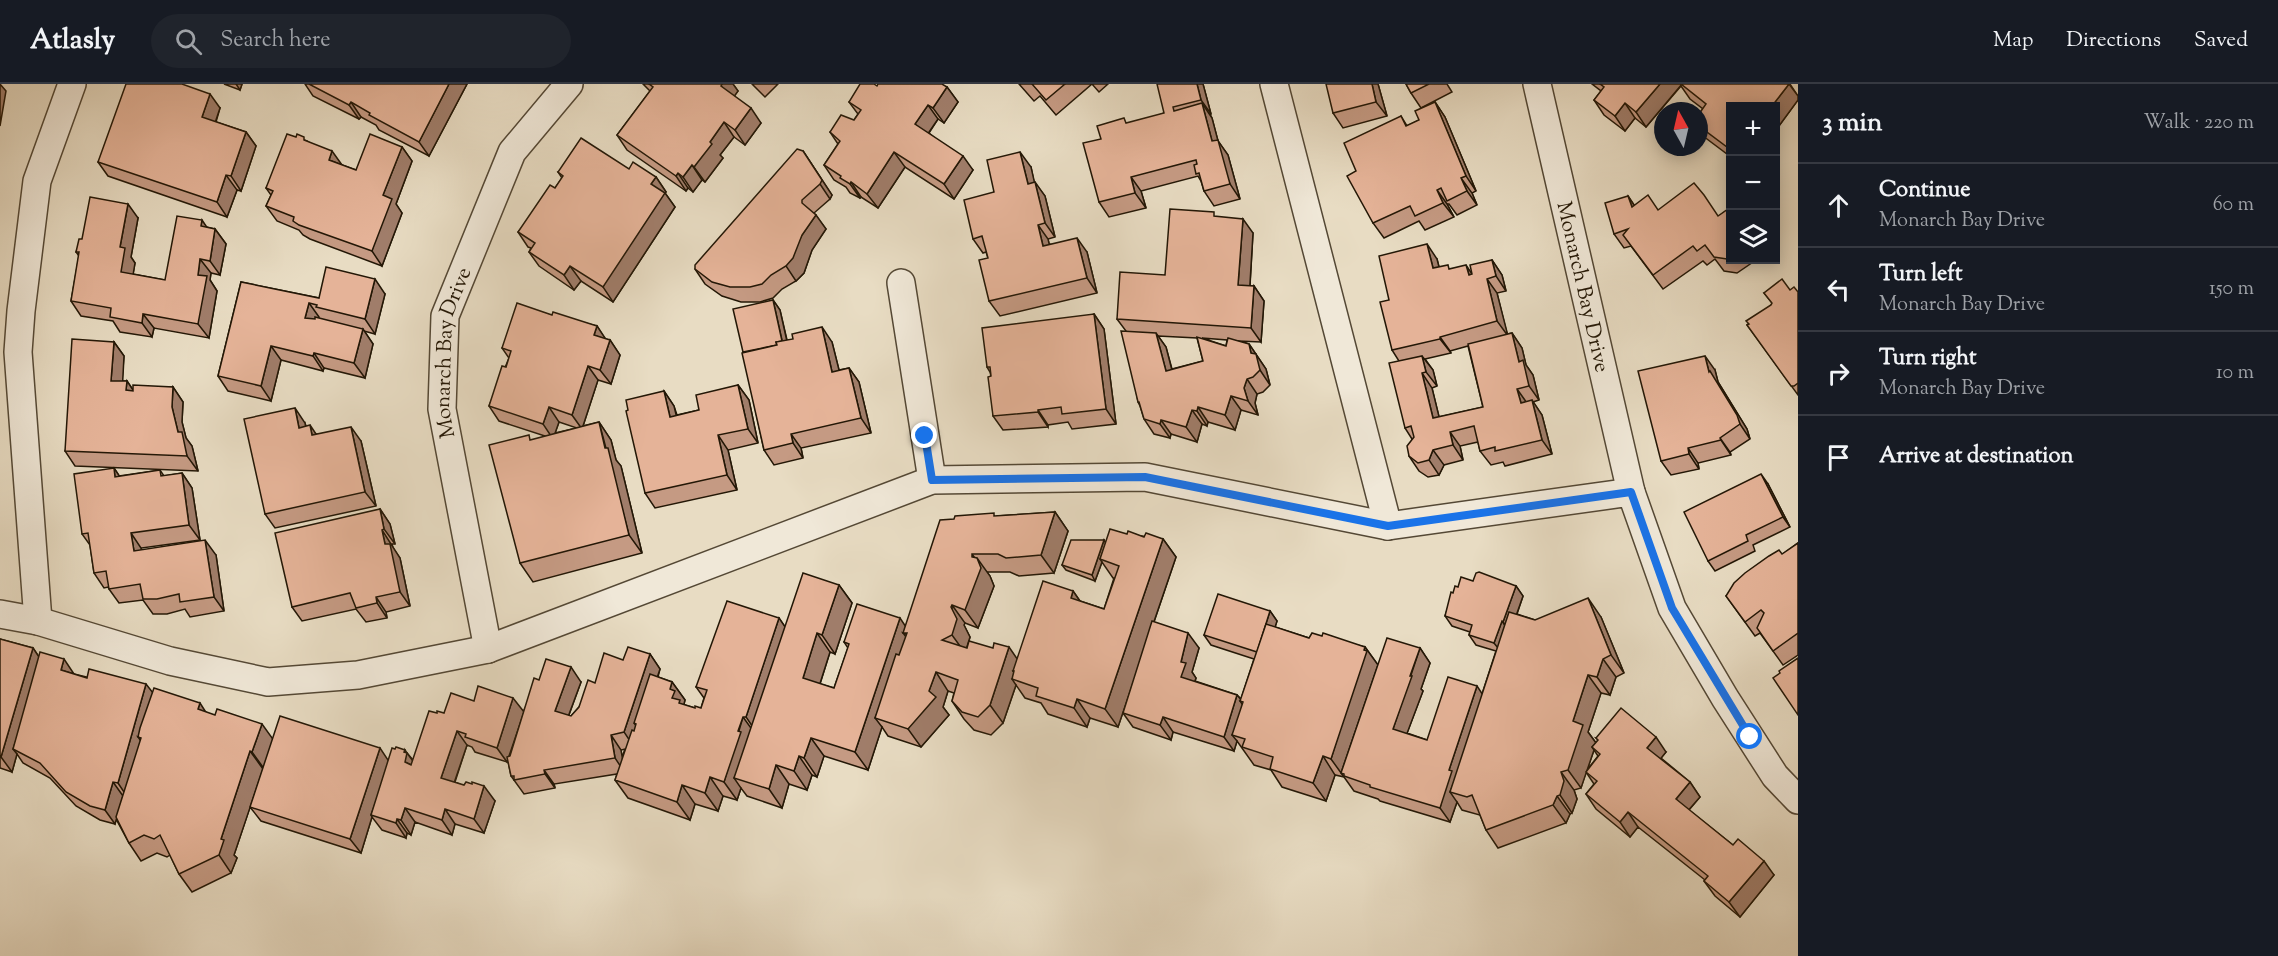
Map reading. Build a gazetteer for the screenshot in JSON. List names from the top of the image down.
{
  "streets": {
    "street": ["Monarch Bay Drive"]
  },
  "north": "top",
  "page": {
    "header": "Atlasly",
    "search": "Search here",
    "nav": ["Map", "Directions", "Saved"],
    "heading": ["3 min", "Walk · 220 m"],
    "map_buttons": ["+", "−"],
    "list": [
      ["Continue", "Monarch Bay Drive", "60 m"],
      ["Turn left", "Monarch Bay Drive", "150 m"],
      ["Turn right", "Monarch Bay Drive", "10 m"],
      "Arrive at destination"
    ]
  }
}
